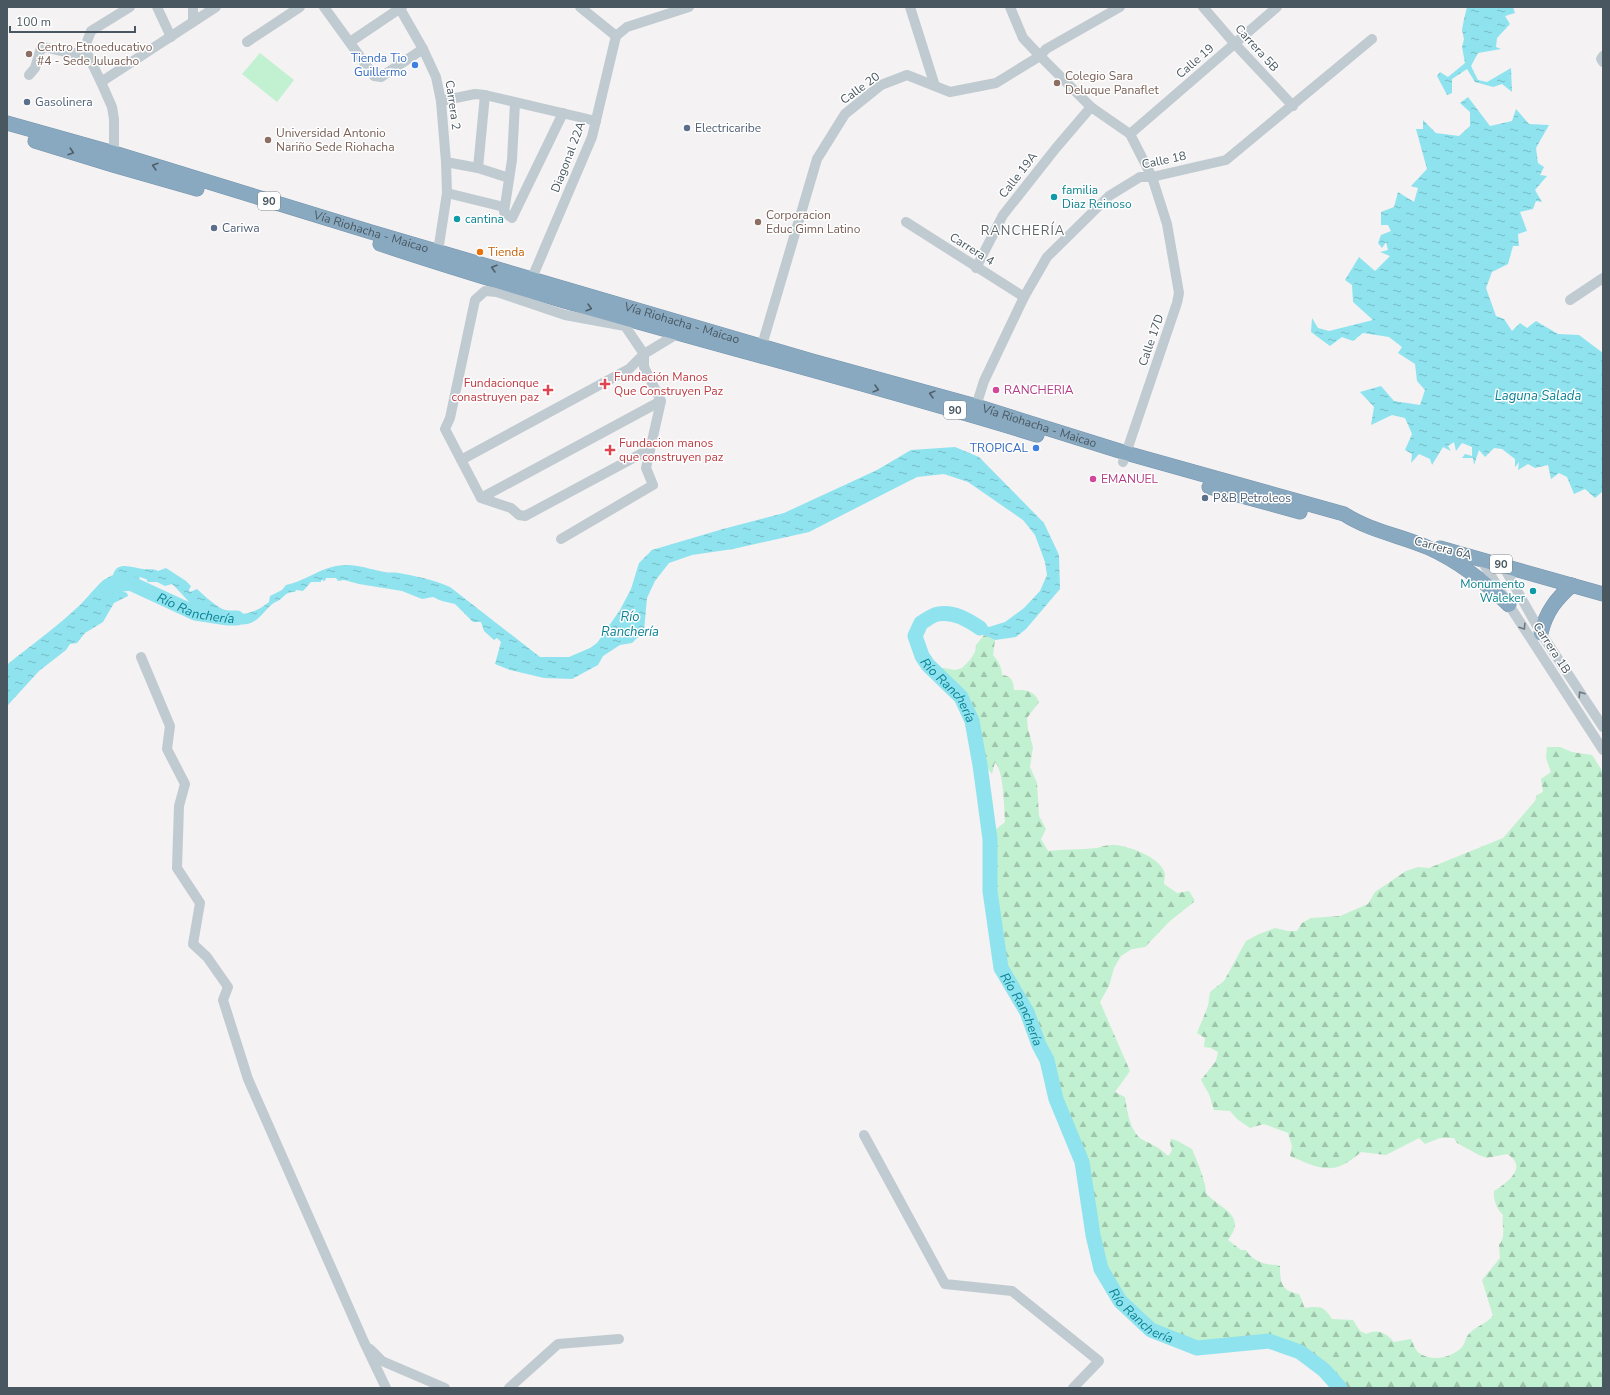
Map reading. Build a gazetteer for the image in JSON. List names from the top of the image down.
{
  "streets": {
    "highway": ["90", "Vía Riohacha - Maicao", "Carrera 6A"],
    "street": [
      "Carrera 5B",
      "Calle 19",
      "Calle 20",
      "Carrera 2",
      "Diagonal 22A",
      "Calle 18",
      "Calle 19A",
      "Carrera 4",
      "Calle 17D",
      "Carrera 1B"
    ]
  },
  "crossings": [
    ["Carrera 5B", "Calle 19"],
    ["Carrera 5B", "Calle 18"],
    ["Calle 19", "Calle 17D"],
    ["Calle 20", "Vía Riohacha - Maicao"],
    ["Carrera 2", "Vía Riohacha - Maicao"],
    ["Diagonal 22A", "Vía Riohacha - Maicao"],
    ["Calle 18", "Vía Riohacha - Maicao"],
    ["Calle 18", "Carrera 4"],
    ["Calle 18", "Calle 17D"],
    ["Calle 19A", "Carrera 4"],
    ["Vía Riohacha - Maicao", "Calle 17D"],
    ["Vía Riohacha - Maicao", "Carrera 6A"],
    ["Carrera 6A", "Carrera 1B"]
  ],
  "districts": ["RANCHERÍA"],
  "water": ["Laguna Salada", "Río Ranchería"],
  "places": {
    "other": [
      "Centro Etnoeducativo #4 - Sede Juluacho",
      "Tienda Tio Guillermo",
      "Colegio Sara Deluque Panaflet",
      "Gasolinera",
      "Electricaribe",
      "Universidad Antonio Nariño Sede Riohacha",
      "familia Diaz Reinoso",
      "cantina",
      "Corporacion Educ Gimn Latino",
      "Cariwa",
      "Tienda",
      "RANCHERIA",
      "TROPICAL",
      "EMANUEL",
      "P&B Petroleos",
      "Monumento Waleker"
    ],
    "health": ["Fundación Manos Que Construyen Paz", "Fundacionque conastruyen paz", "Fundacion manos que construyen paz"]
  },
  "scale_bar": "100 m"
}
